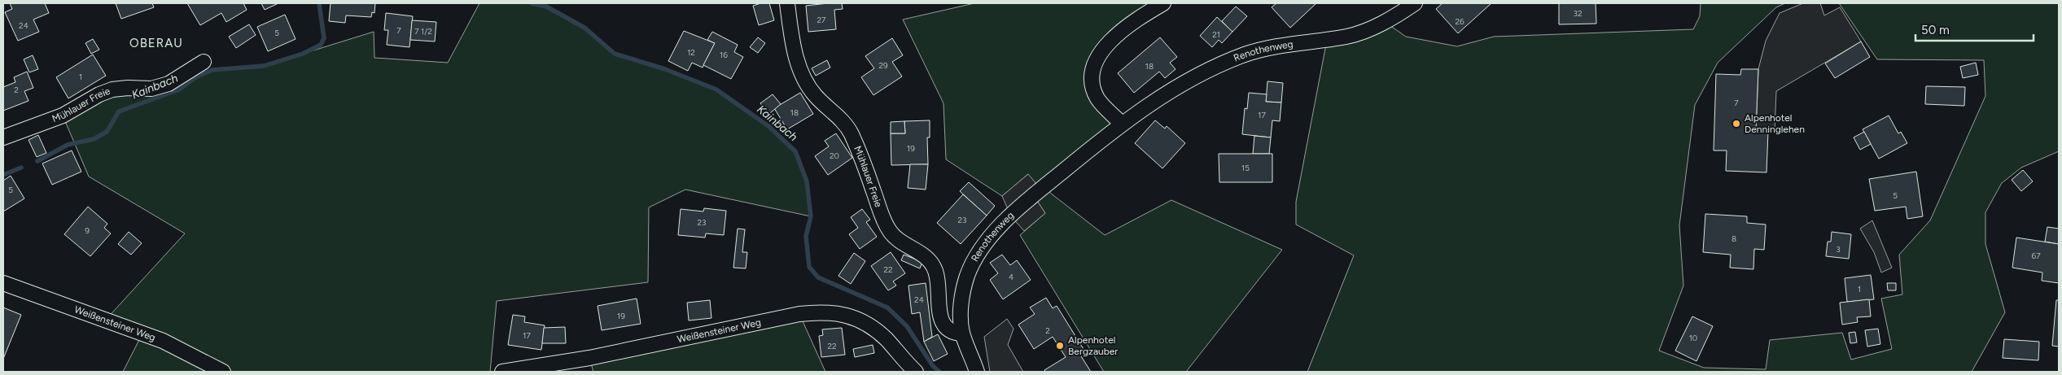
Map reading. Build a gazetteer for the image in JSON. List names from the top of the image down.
{
  "streets": {
    "street": ["Renothenweg", "Mühlauer Freie", "Weißensteiner Weg"]
  },
  "crossings": [
    ["Renothenweg", "Mühlauer Freie"]
  ],
  "districts": ["OBERAU"],
  "water": ["Kainbach"],
  "places": ["Alpenhotel Denninglehen", "Alpenhotel Bergzauber"],
  "house_numbers": [
    "32",
    "27",
    "26",
    "24",
    "7",
    "7 1/2",
    "5",
    "21",
    "12",
    "16",
    "29",
    "18",
    "1",
    "2",
    "7",
    "18",
    "17",
    "19",
    "20",
    "15",
    "5",
    "5",
    "23",
    "23",
    "9",
    "8",
    "3",
    "67",
    "22",
    "4",
    "1",
    "24",
    "19",
    "2",
    "17",
    "10",
    "22"
  ],
  "scale_bar": "50 m"
}
